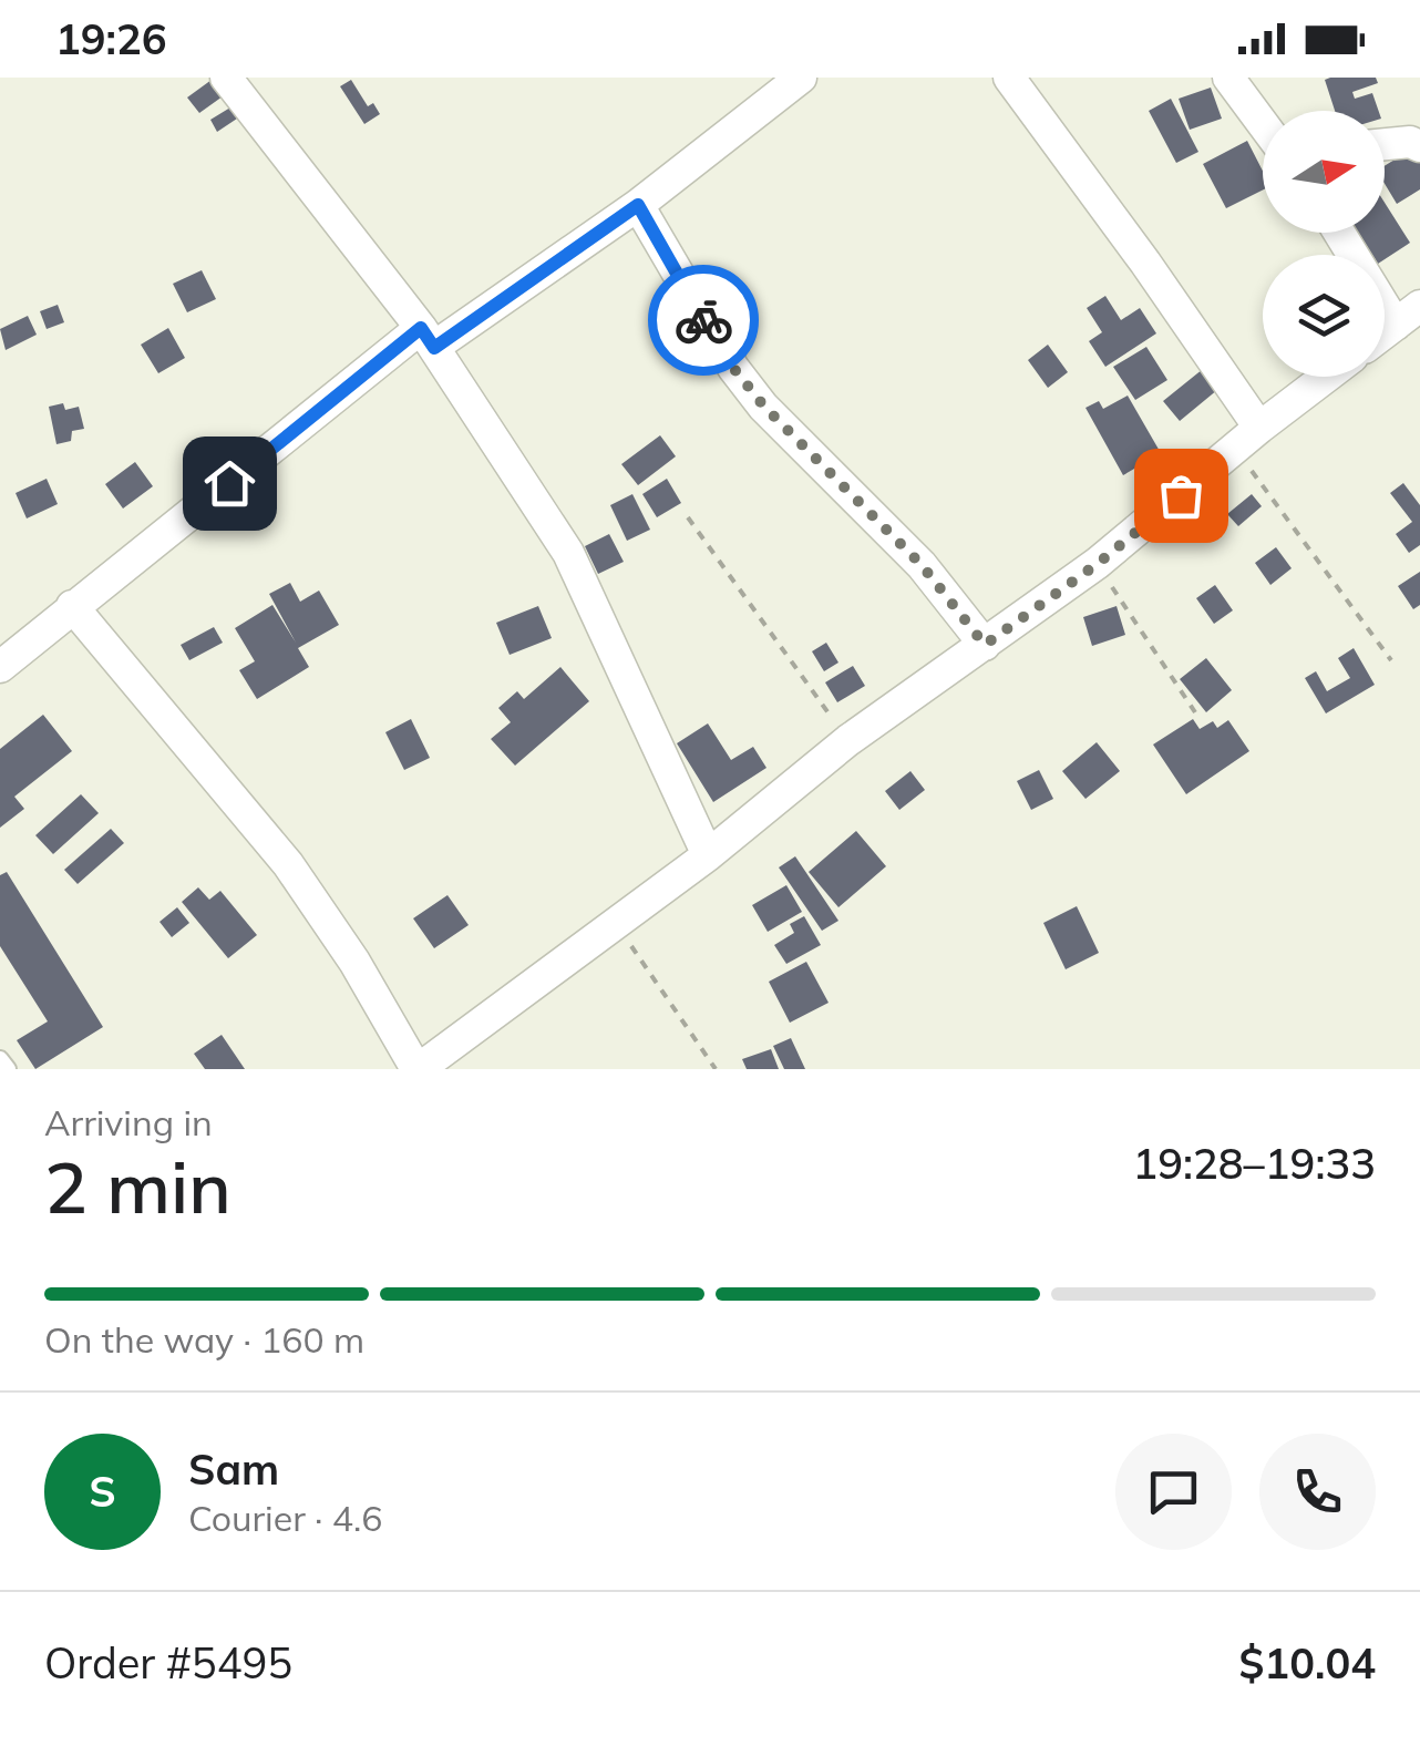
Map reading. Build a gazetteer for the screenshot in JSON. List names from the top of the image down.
{
  "north": "right",
  "page": {
    "status": "19:26",
    "heading": ["2 min", "Arriving in", "19:28–19:33"],
    "panel": [
      "Sam",
      "Courier · 4.6",
      "Order #5495",
      "$10.04"
    ],
    "bar": "On the way · 160 m",
    "round": "S"
  }
}
